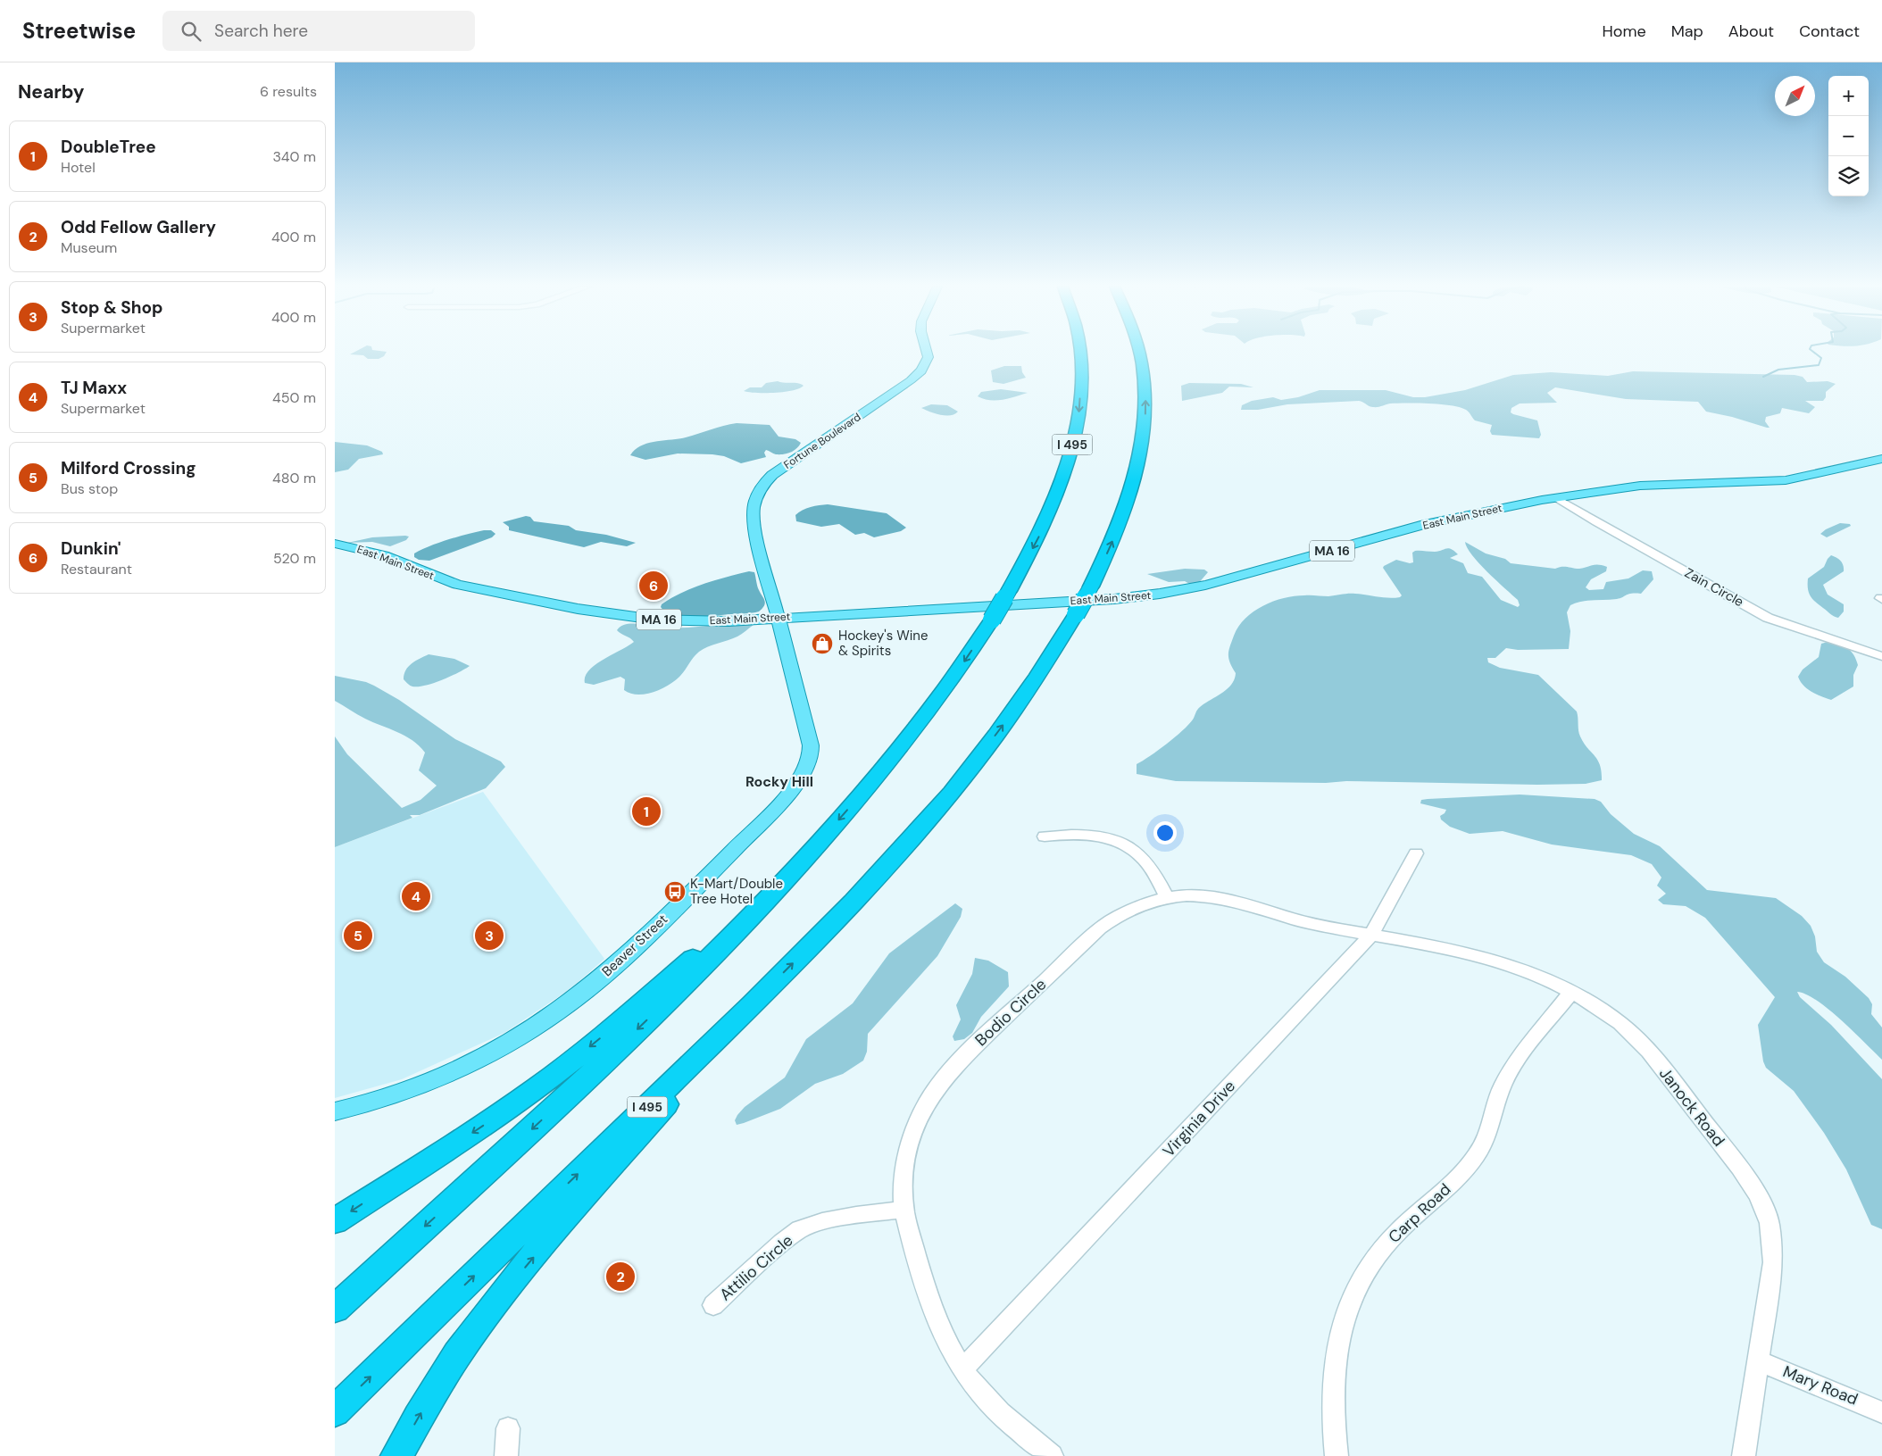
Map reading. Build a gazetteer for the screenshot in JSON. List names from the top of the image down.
{
  "streets": {
    "highway": ["I 495"],
    "main road": [
      "Fortune Boulevard",
      "East Main Street",
      "MA 16",
      "Beaver Street"
    ],
    "street": [
      "Zain Circle",
      "Bodio Circle",
      "Janock Road",
      "Virginia Drive",
      "Carp Road",
      "Attilio Circle",
      "Mary Road"
    ]
  },
  "crossings": [
    ["Fortune Boulevard", "East Main Street"],
    ["Fortune Boulevard", "Beaver Street"],
    ["East Main Street", "Zain Circle"],
    ["East Main Street", "Beaver Street"],
    ["Bodio Circle", "Janock Road"],
    ["Bodio Circle", "Virginia Drive"],
    ["Bodio Circle", "Attilio Circle"],
    ["Janock Road", "Virginia Drive"],
    ["Janock Road", "Carp Road"],
    ["Janock Road", "Mary Road"]
  ],
  "districts": ["Rocky Hill"],
  "places": {
    "shop": ["Hockey's Wine & Spirits"],
    "bus stop": ["K-Mart/Double Tree Hotel"]
  },
  "north": "top right",
  "page": {
    "header": "Streetwise",
    "search": "Search here",
    "nav": [
      "Home",
      "Map",
      "About",
      "Contact"
    ],
    "heading": ["Nearby", "6 results"],
    "map_buttons": ["+", "−"],
    "list": [
      {
        "mark": "1",
        "name": "DoubleTree",
        "note": "Hotel",
        "value": "340 m"
      },
      {
        "mark": "2",
        "name": "Odd Fellow Gallery",
        "note": "Museum",
        "value": "400 m"
      },
      {
        "mark": "3",
        "name": "Stop & Shop",
        "note": "Supermarket",
        "value": "400 m"
      },
      {
        "mark": "4",
        "name": "TJ Maxx",
        "note": "Supermarket",
        "value": "450 m"
      },
      {
        "mark": "5",
        "name": "Milford Crossing",
        "note": "Bus stop",
        "value": "480 m"
      },
      {
        "mark": "6",
        "name": "Dunkin'",
        "note": "Restaurant",
        "value": "520 m"
      }
    ],
    "pins": [
      "6",
      "1",
      "4",
      "3",
      "5",
      "2"
    ]
  }
}
